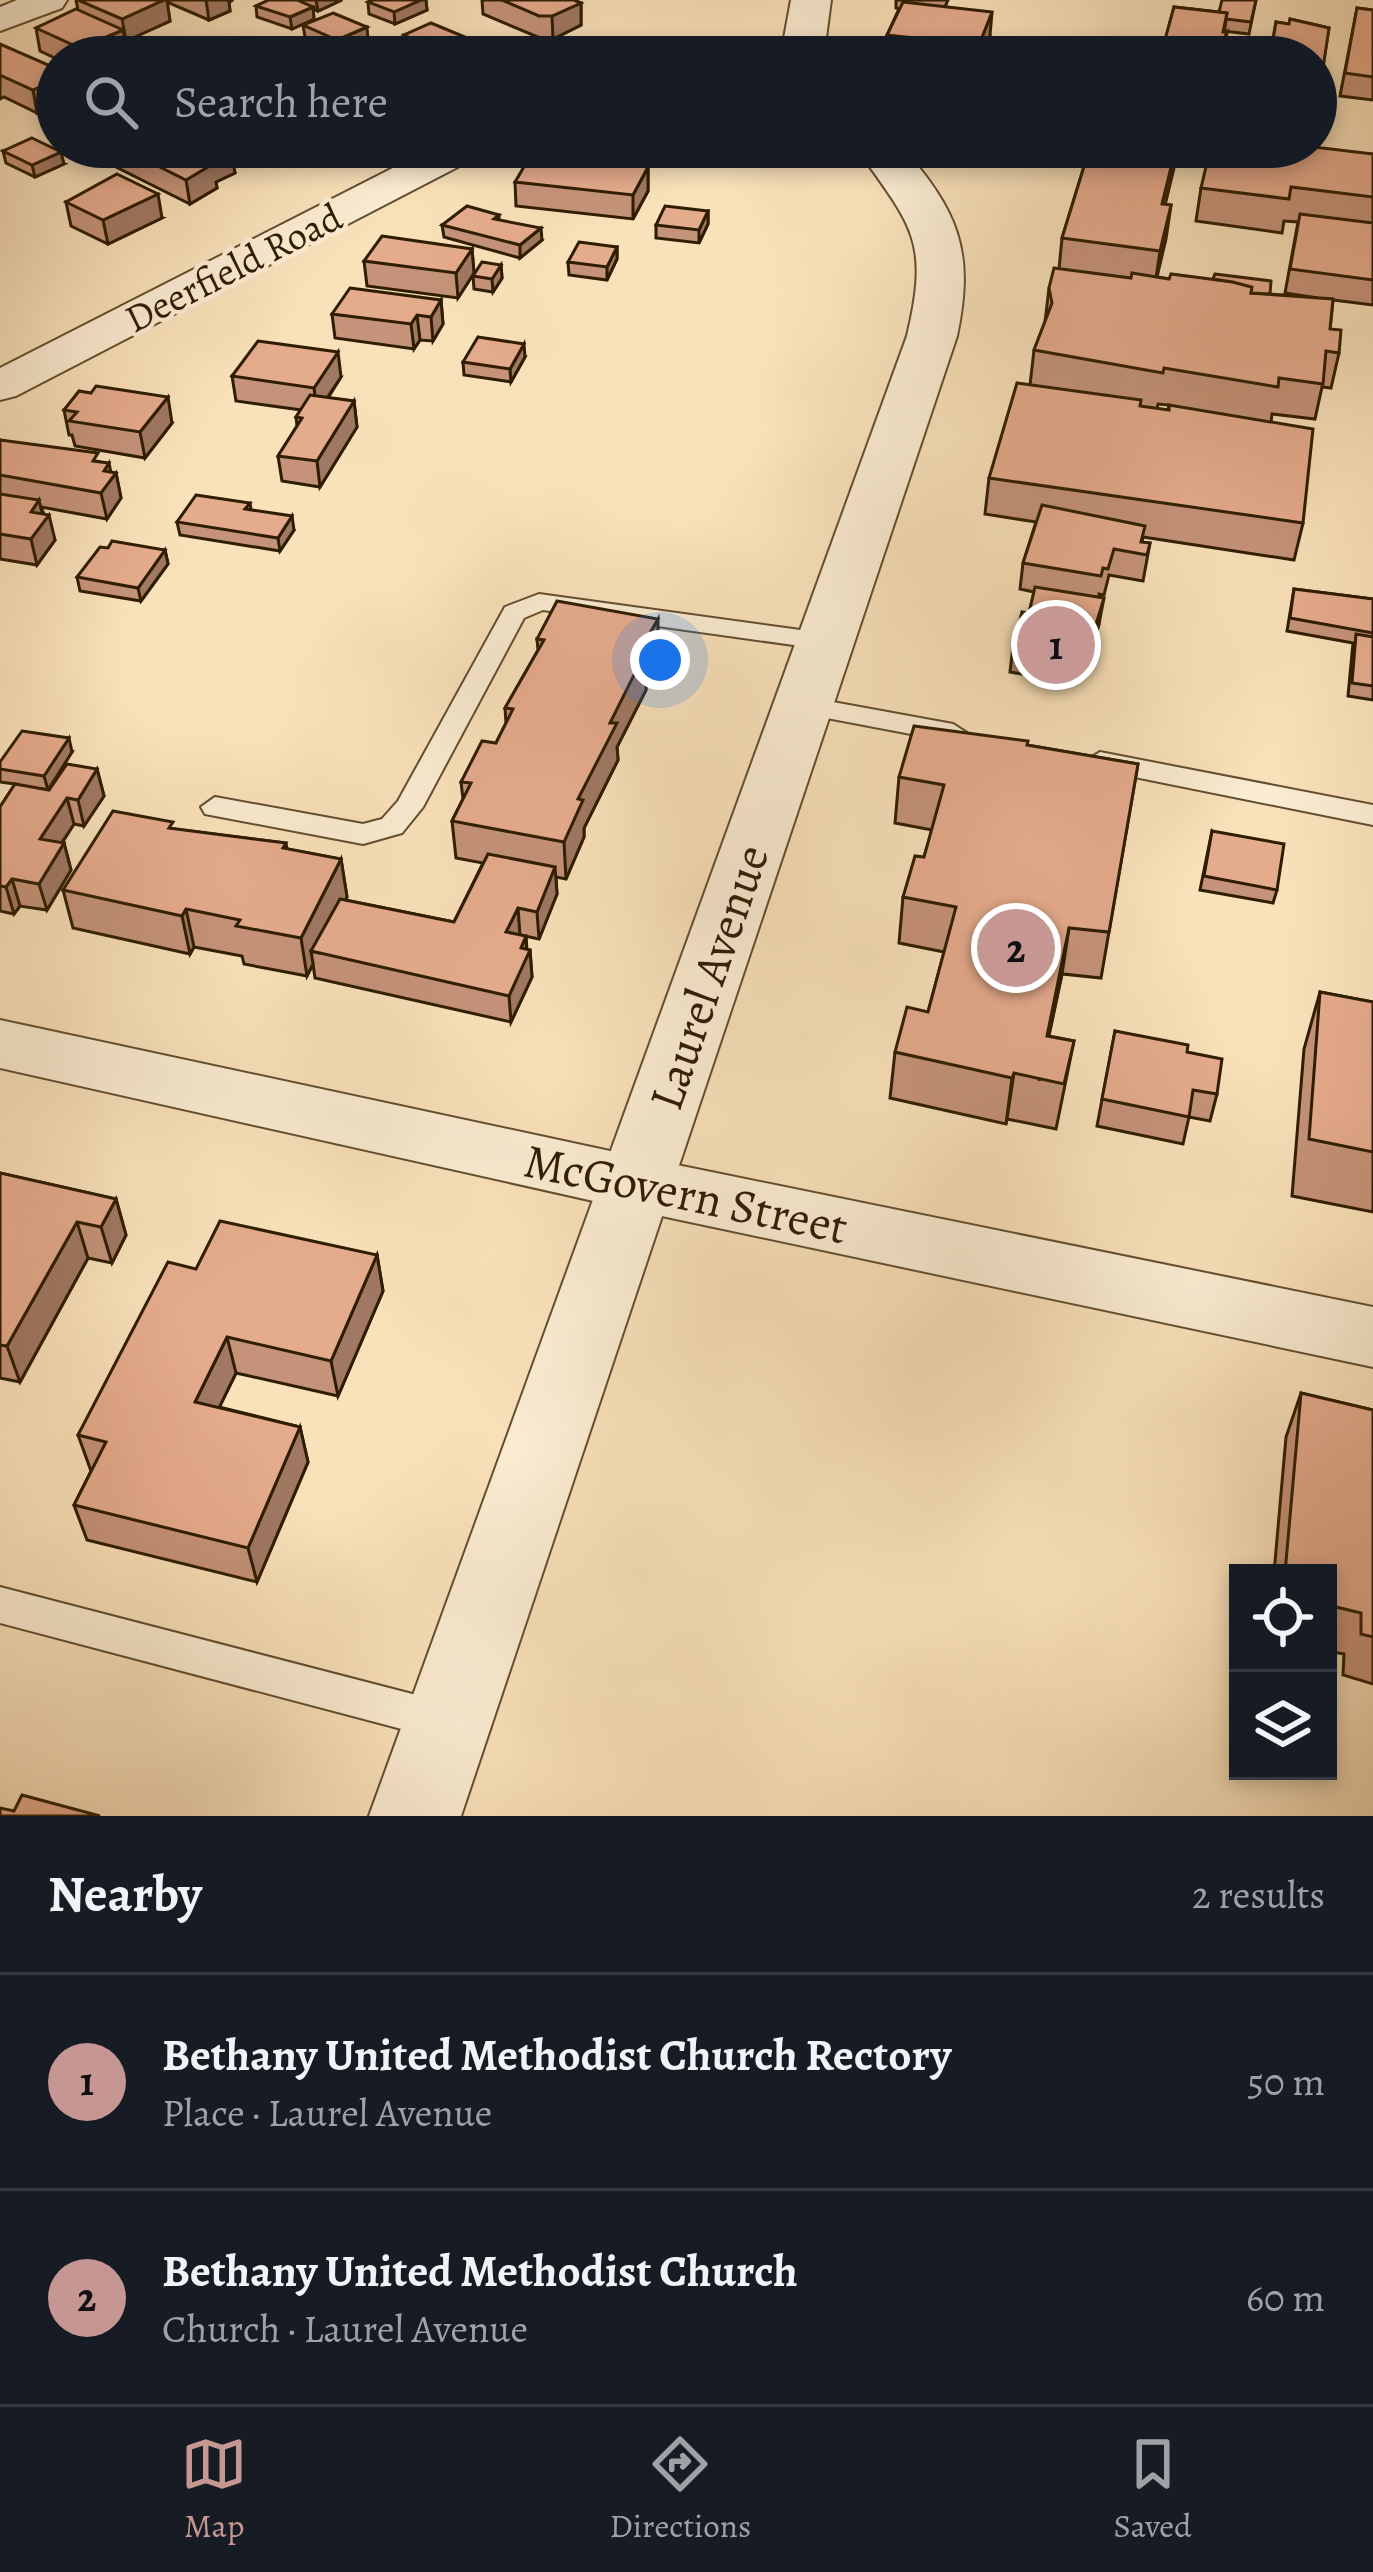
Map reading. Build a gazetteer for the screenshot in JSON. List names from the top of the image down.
{
  "streets": {
    "street": ["Deerfield Road", "Laurel Avenue", "McGovern Street"]
  },
  "crossings": [
    ["Laurel Avenue", "McGovern Street"]
  ],
  "page": {
    "search": "Search here",
    "pins": ["1", "2"],
    "heading": ["Nearby", "2 results"],
    "list": [
      {
        "mark": "1",
        "name": "Bethany United Methodist Church Rectory",
        "note": "Place · Laurel Avenue",
        "value": "50 m"
      },
      {
        "mark": "2",
        "name": "Bethany United Methodist Church",
        "note": "Church · Laurel Avenue",
        "value": "60 m"
      }
    ],
    "nav": ["Map", "Directions", "Saved"]
  }
}
